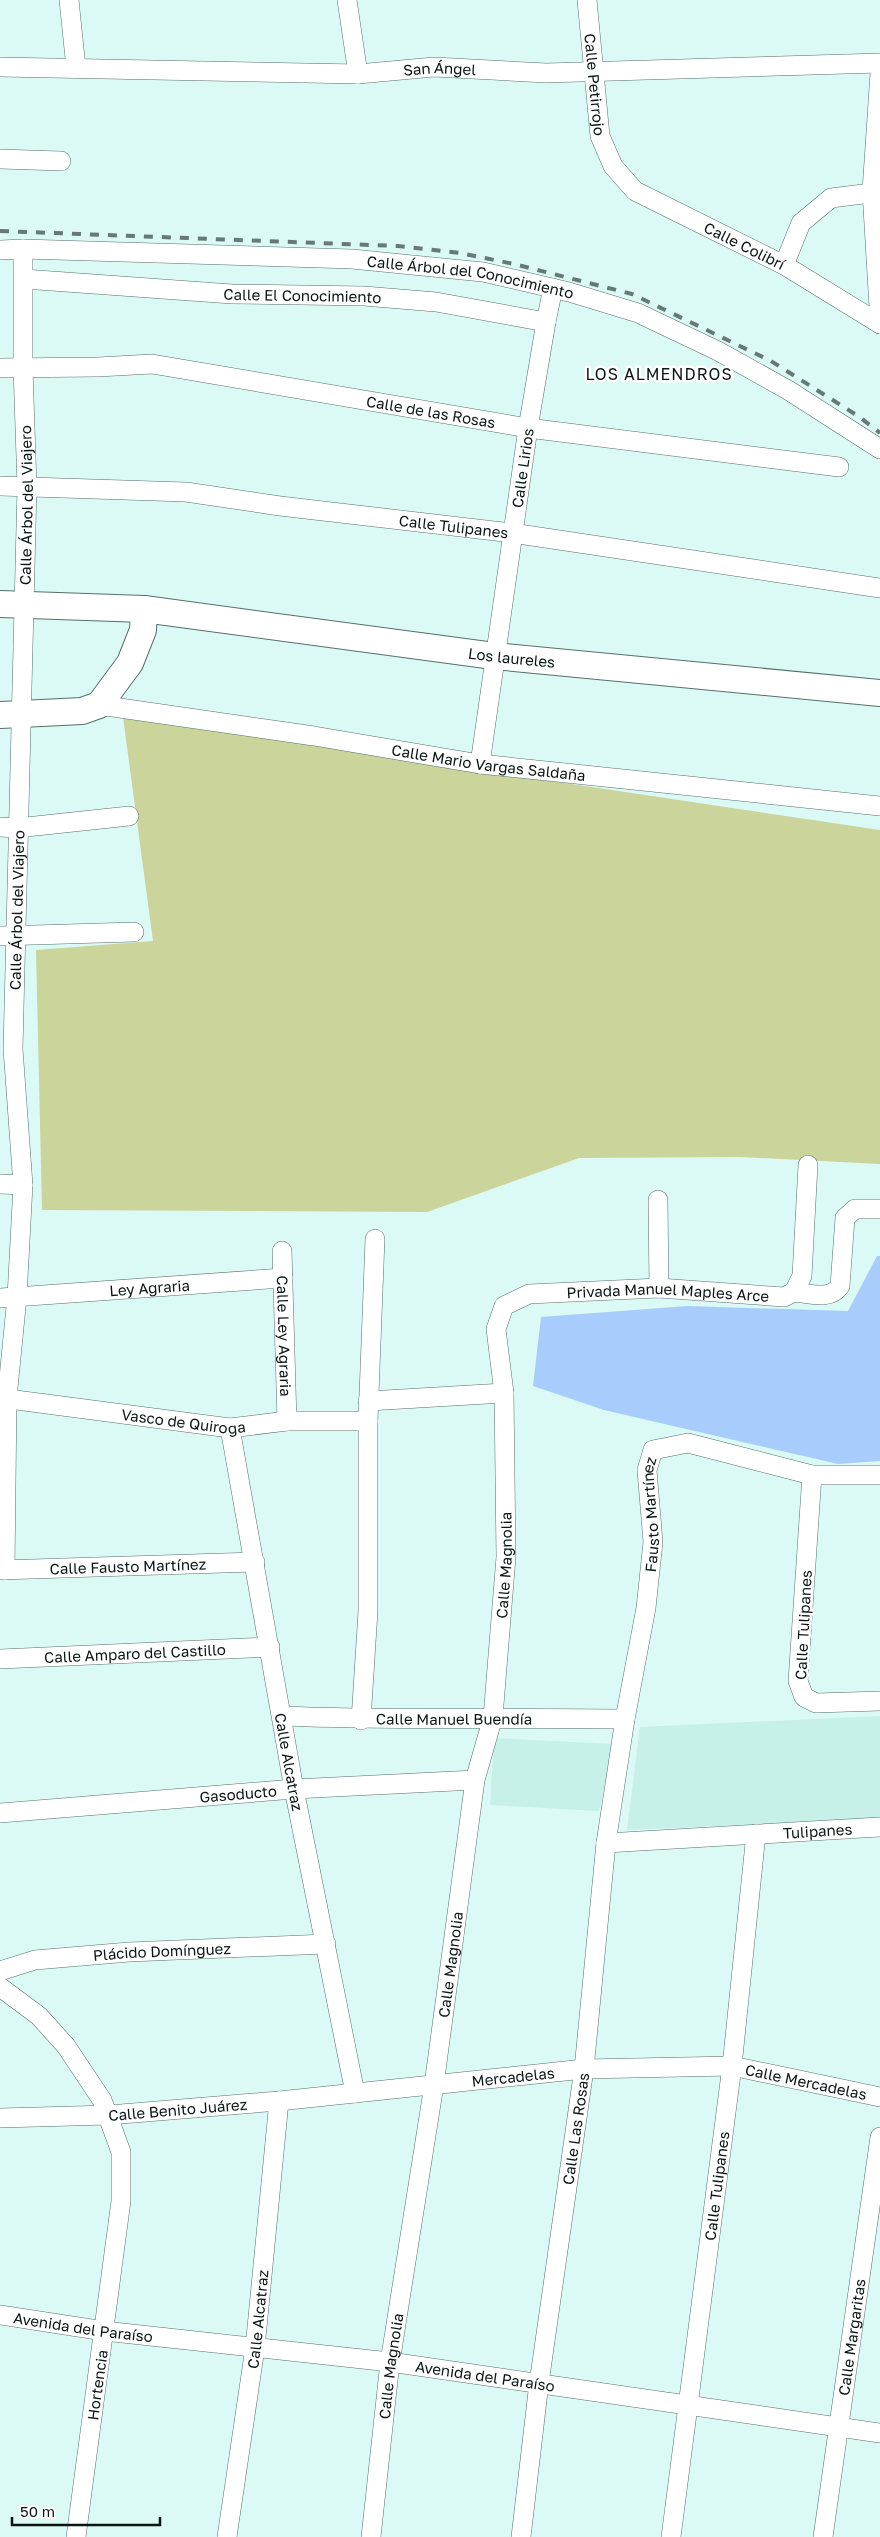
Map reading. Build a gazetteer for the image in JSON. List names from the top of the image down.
{
  "streets": {
    "street": [
      "San Ángel",
      "Calle Petirrojo",
      "Calle Colibrí",
      "Calle Árbol del Conocimiento",
      "Calle El Conocimiento",
      "Calle de las Rosas",
      "Calle Lirios",
      "Calle Árbol del Viajero",
      "Calle Tulipanes",
      "Los laureles",
      "Calle Mario Vargas Saldaña",
      "Ley Agraria",
      "Privada Manuel Maples Arce",
      "Calle Ley Agraria",
      "Vasco de Quiroga",
      "Fausto Martínez",
      "Calle Magnolia",
      "Calle Fausto Martínez",
      "Calle Amparo del Castillo",
      "Calle Manuel Buendía",
      "Calle Alcatraz",
      "Gasoducto",
      "Tulipanes",
      "Plácido Domínguez",
      "Mercadelas",
      "Calle Mercadelas",
      "Calle Benito Juárez",
      "Calle Las Rosas",
      "Avenida del Paraíso",
      "Calle Margaritas",
      "Hortencia"
    ]
  },
  "crossings": [
    ["San Ángel", "Calle Petirrojo"],
    ["Calle Petirrojo", "Calle Colibrí"],
    ["Calle Árbol del Conocimiento", "Calle Árbol del Viajero"],
    ["Calle El Conocimiento", "Calle Lirios"],
    ["Calle El Conocimiento", "Calle Árbol del Viajero"],
    ["Calle de las Rosas", "Calle Lirios"],
    ["Calle de las Rosas", "Calle Árbol del Viajero"],
    ["Calle Lirios", "Calle Tulipanes"],
    ["Calle Lirios", "Los laureles"],
    ["Calle Lirios", "Calle Mario Vargas Saldaña"],
    ["Calle Árbol del Viajero", "Calle Tulipanes"],
    ["Calle Árbol del Viajero", "Los laureles"],
    ["Calle Árbol del Viajero", "Ley Agraria"],
    ["Calle Árbol del Viajero", "Vasco de Quiroga"],
    ["Calle Árbol del Viajero", "Calle Fausto Martínez"],
    ["Calle Tulipanes", "Fausto Martínez"],
    ["Calle Tulipanes", "Tulipanes"],
    ["Calle Tulipanes", "Mercadelas"],
    ["Calle Tulipanes", "Calle Mercadelas"],
    ["Calle Tulipanes", "Avenida del Paraíso"],
    ["Ley Agraria", "Calle Ley Agraria"],
    ["Privada Manuel Maples Arce", "Calle Magnolia"],
    ["Calle Ley Agraria", "Vasco de Quiroga"],
    ["Vasco de Quiroga", "Calle Alcatraz"],
    ["Fausto Martínez", "Calle Manuel Buendía"],
    ["Fausto Martínez", "Calle Las Rosas"],
    ["Calle Magnolia", "Calle Manuel Buendía"],
    ["Calle Magnolia", "Gasoducto"],
    ["Calle Magnolia", "Mercadelas"],
    ["Calle Magnolia", "Avenida del Paraíso"],
    ["Calle Fausto Martínez", "Calle Alcatraz"],
    ["Calle Amparo del Castillo", "Calle Alcatraz"],
    ["Calle Manuel Buendía", "Calle Alcatraz"],
    ["Calle Manuel Buendía", "Calle Las Rosas"],
    ["Calle Alcatraz", "Gasoducto"],
    ["Calle Alcatraz", "Plácido Domínguez"],
    ["Calle Alcatraz", "Mercadelas"],
    ["Calle Alcatraz", "Calle Benito Juárez"],
    ["Calle Alcatraz", "Avenida del Paraíso"],
    ["Tulipanes", "Calle Las Rosas"],
    ["Mercadelas", "Calle Mercadelas"],
    ["Mercadelas", "Calle Benito Juárez"],
    ["Mercadelas", "Calle Las Rosas"],
    ["Calle Benito Juárez", "Hortencia"],
    ["Calle Las Rosas", "Avenida del Paraíso"],
    ["Avenida del Paraíso", "Calle Margaritas"],
    ["Avenida del Paraíso", "Hortencia"]
  ],
  "districts": ["LOS ALMENDROS"],
  "scale_bar": "50 m"
}
